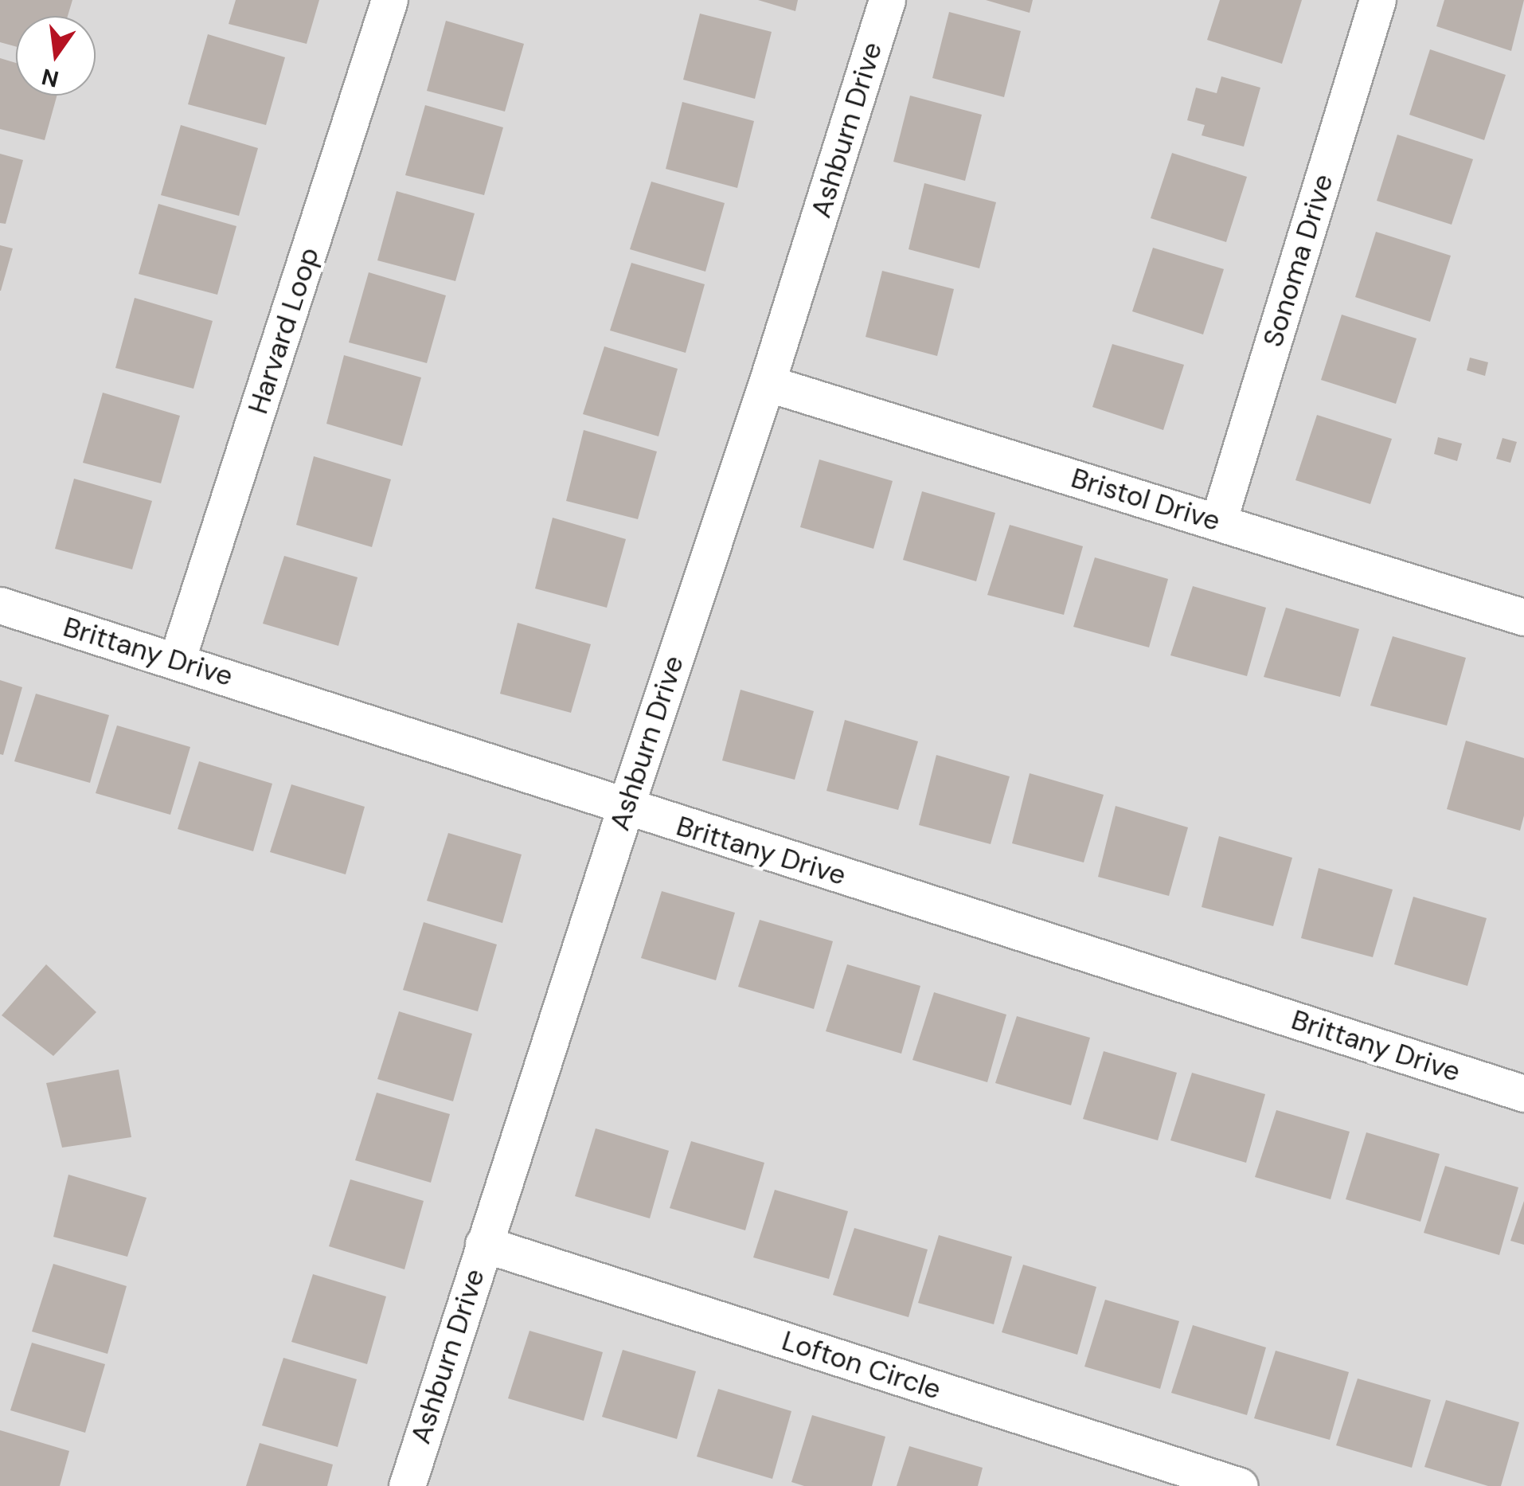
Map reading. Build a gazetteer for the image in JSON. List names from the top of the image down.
{
  "streets": {
    "street": [
      "Ashburn Drive",
      "Sonoma Drive",
      "Harvard Loop",
      "Bristol Drive",
      "Brittany Drive",
      "Lofton Circle"
    ]
  },
  "crossings": [
    ["Ashburn Drive", "Bristol Drive"],
    ["Ashburn Drive", "Brittany Drive"],
    ["Ashburn Drive", "Lofton Circle"],
    ["Sonoma Drive", "Bristol Drive"],
    ["Harvard Loop", "Brittany Drive"]
  ],
  "north": "bottom"
}
